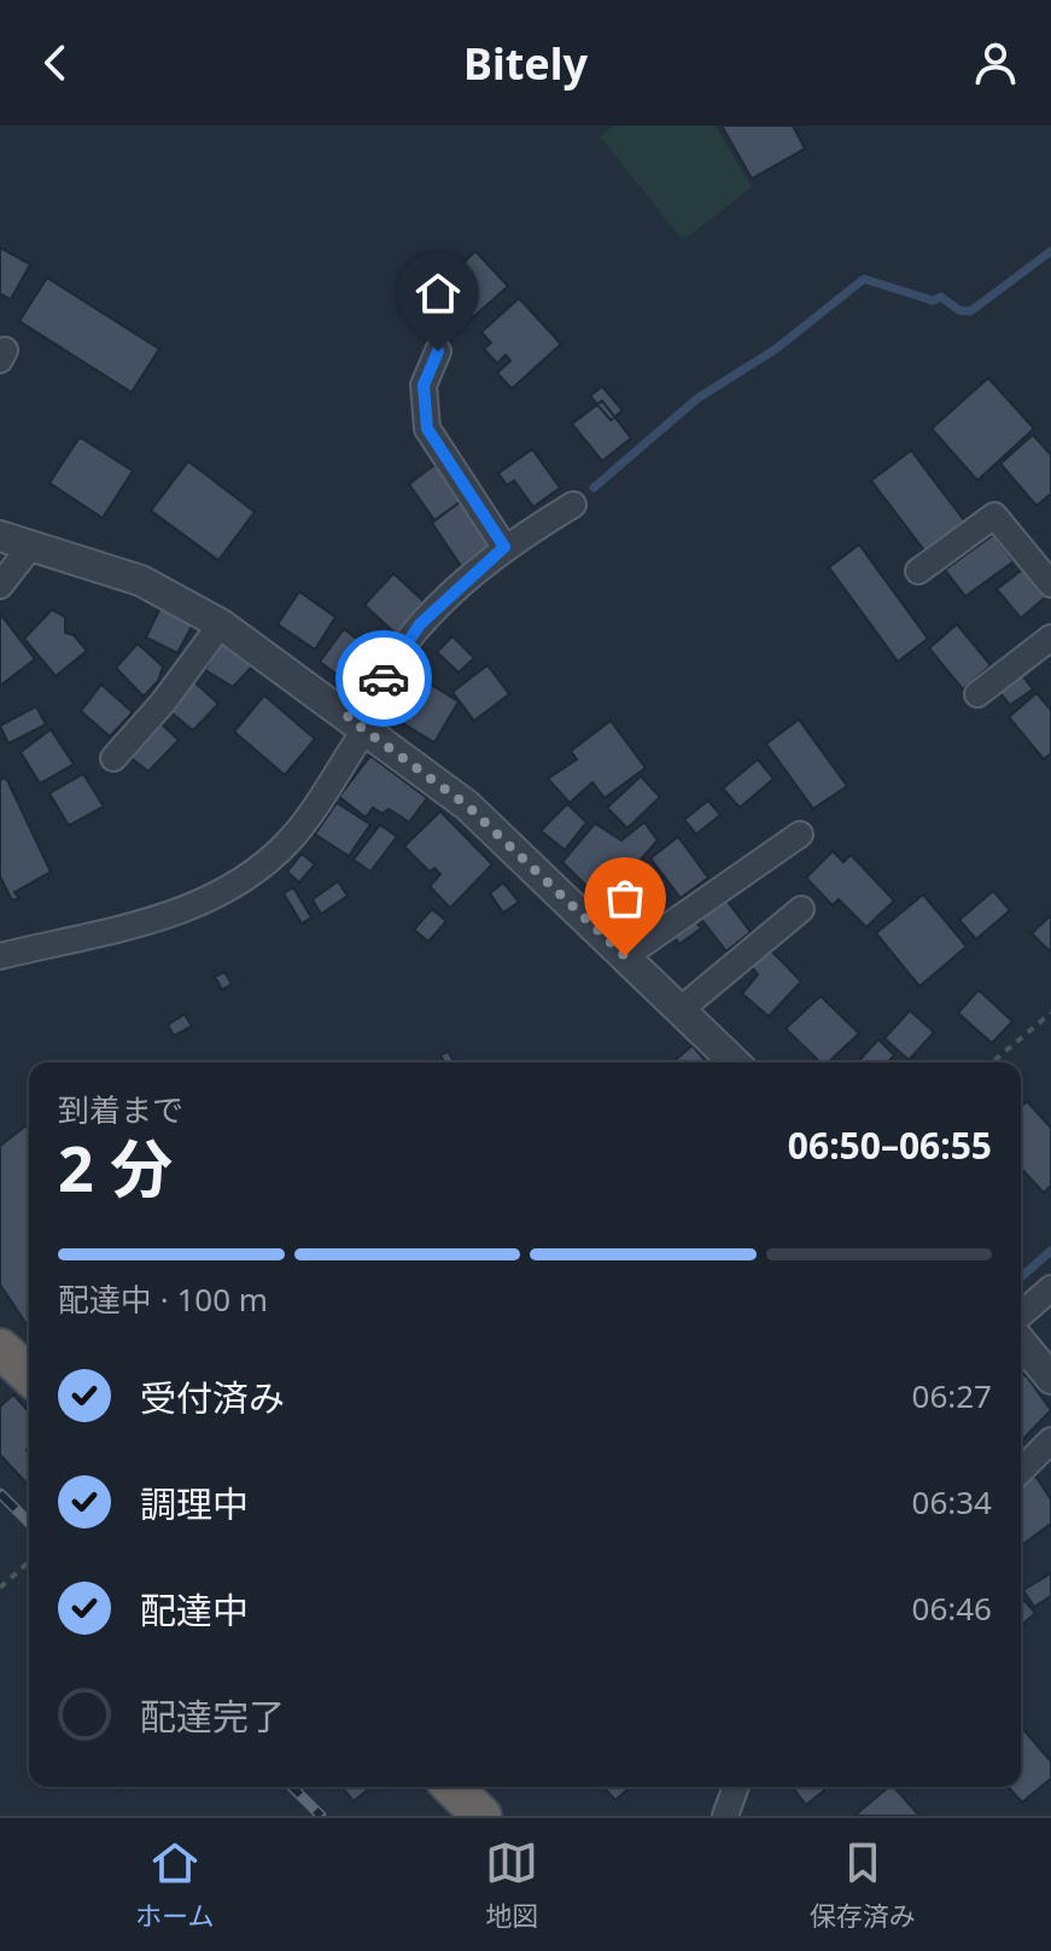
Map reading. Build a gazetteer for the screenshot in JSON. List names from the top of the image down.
{
  "page": {
    "header": "Bitely",
    "heading": ["2 分", "到着まで", "06:50–06:55"],
    "bar": "配達中 · 100 m",
    "list": [
      ["受付済み", "06:27"],
      ["調理中", "06:34"],
      ["配達中", "06:46"],
      "配達完了"
    ],
    "tabs": ["ホーム", "地図", "保存済み"]
  }
}
